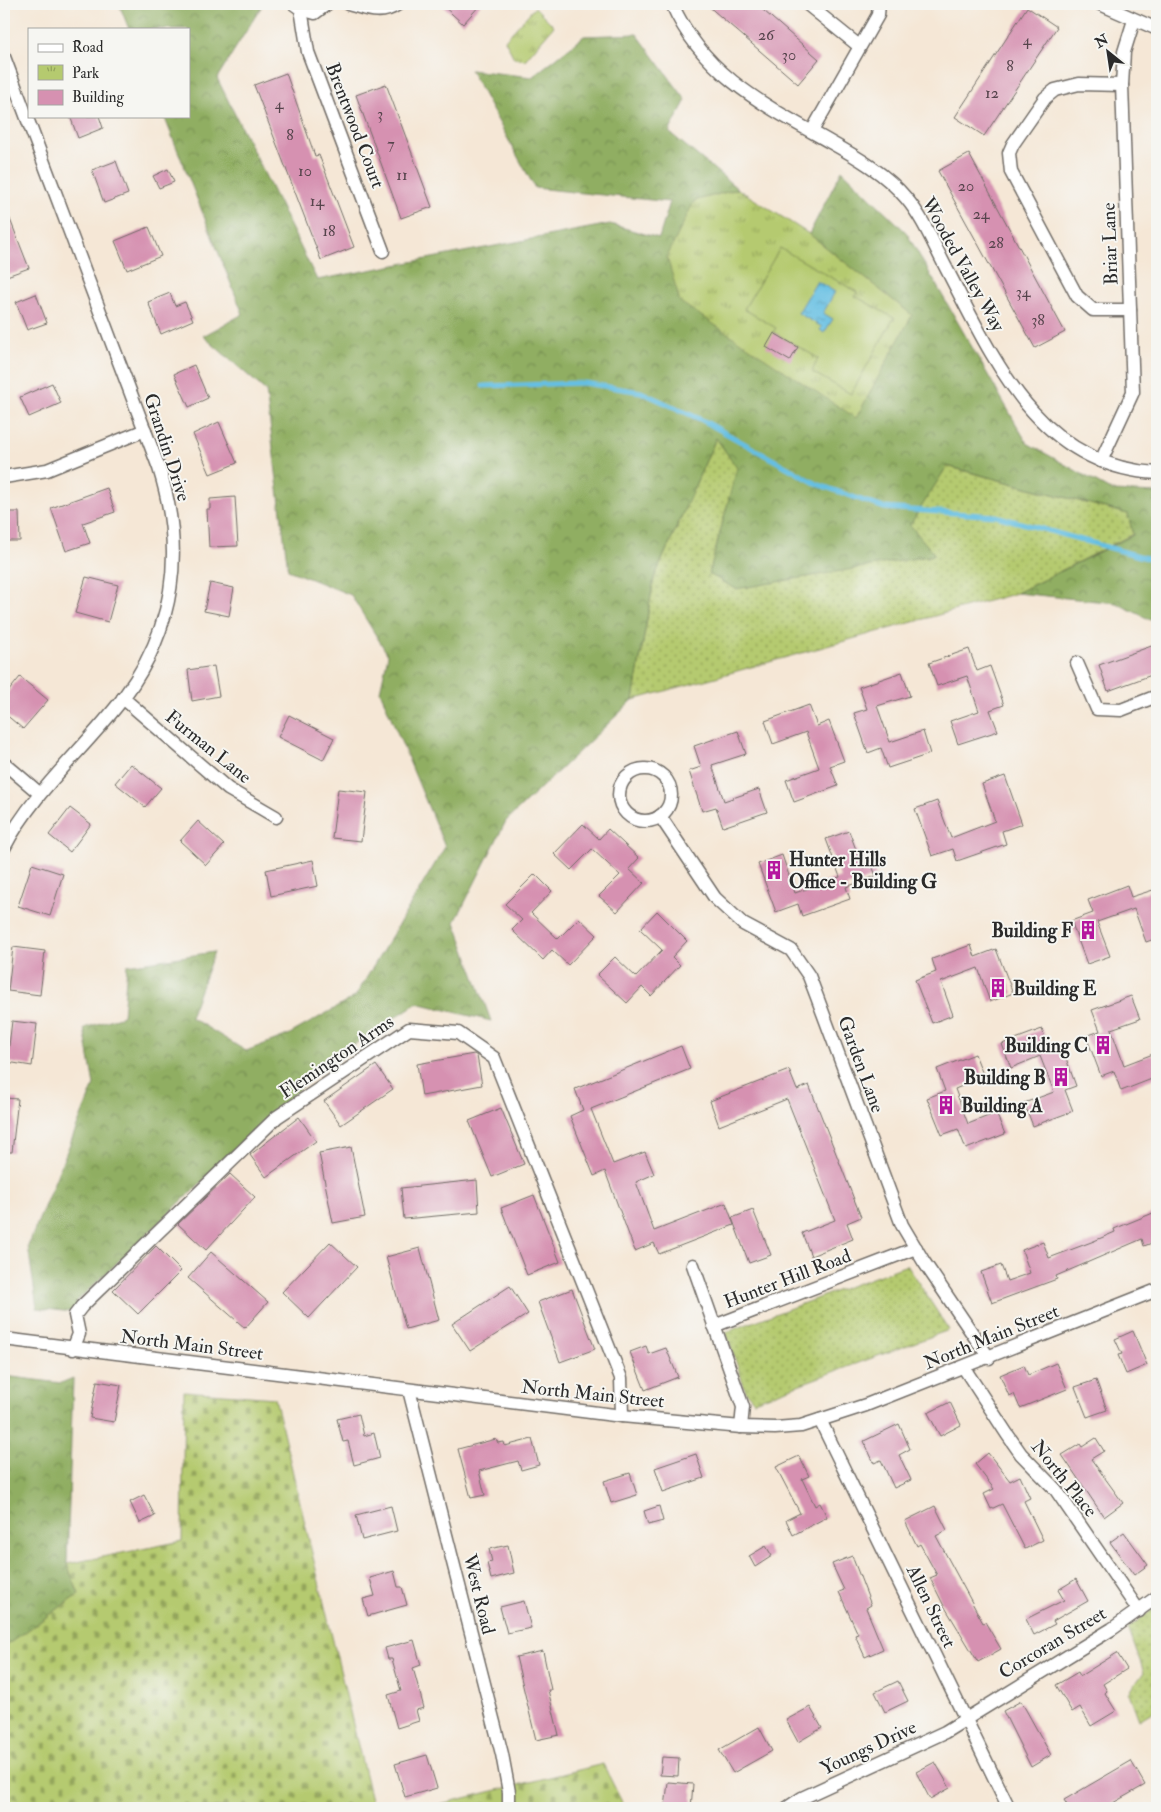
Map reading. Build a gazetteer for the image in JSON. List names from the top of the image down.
{
  "streets": {
    "street": [
      "Brentwood Court",
      "Briar Lane",
      "Wooded Valley Way",
      "Grandin Drive",
      "Furman Lane",
      "Flemington Arms",
      "Garden Lane",
      "Hunter Hill Road",
      "North Main Street",
      "North Place",
      "West Road",
      "Allen Street",
      "Corcoran Street",
      "Youngs Drive"
    ]
  },
  "crossings": [
    ["Briar Lane", "Wooded Valley Way"],
    ["Grandin Drive", "Furman Lane"],
    ["Flemington Arms", "North Main Street"],
    ["Garden Lane", "Hunter Hill Road"],
    ["Garden Lane", "North Main Street"],
    ["Hunter Hill Road", "North Main Street"],
    ["North Main Street", "North Place"],
    ["North Main Street", "West Road"],
    ["North Main Street", "Allen Street"],
    ["North Place", "Corcoran Street"],
    ["Allen Street", "Corcoran Street"],
    ["Allen Street", "Youngs Drive"],
    ["Corcoran Street", "Youngs Drive"]
  ],
  "places": {
    "building": [
      "Hunter Hills Office - Building G",
      "Building F",
      "Building E",
      "Building C",
      "Building B",
      "Building A"
    ]
  },
  "house_numbers": [
    "26",
    "4",
    "30",
    "8",
    "12",
    "4",
    "3",
    "8",
    "7",
    "10",
    "11",
    "20",
    "14",
    "24",
    "18",
    "28",
    "34",
    "38"
  ],
  "legend": ["Road", "Park", "Building"],
  "north": "top left"
}
